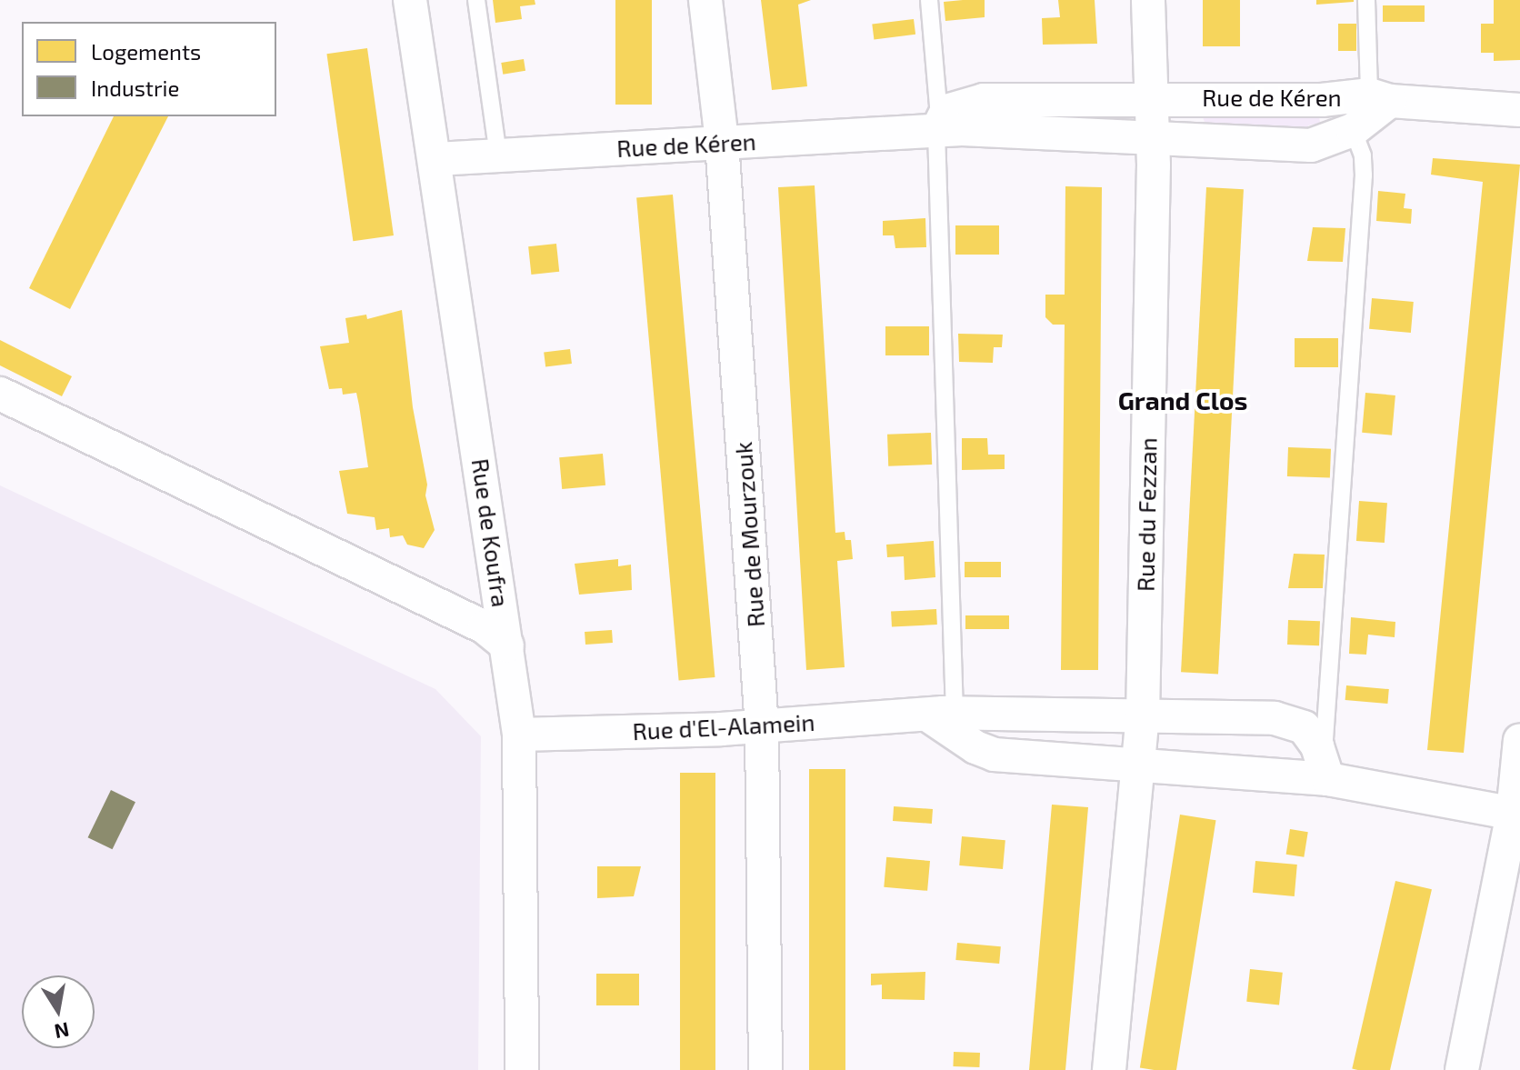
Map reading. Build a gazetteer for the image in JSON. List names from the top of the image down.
{
  "streets": {
    "street": [
      "Rue de Kéren",
      "Rue du Fezzan",
      "Rue de Koufra",
      "Rue de Mourzouk",
      "Rue d'El-Alamein"
    ]
  },
  "crossings": [
    ["Rue de Kéren", "Rue du Fezzan"],
    ["Rue de Kéren", "Rue de Koufra"],
    ["Rue de Kéren", "Rue de Mourzouk"],
    ["Rue du Fezzan", "Rue d'El-Alamein"],
    ["Rue de Koufra", "Rue d'El-Alamein"],
    ["Rue de Mourzouk", "Rue d'El-Alamein"]
  ],
  "districts": ["Grand Clos"],
  "legend": ["Logements", "Industrie"],
  "north": "bottom"
}
